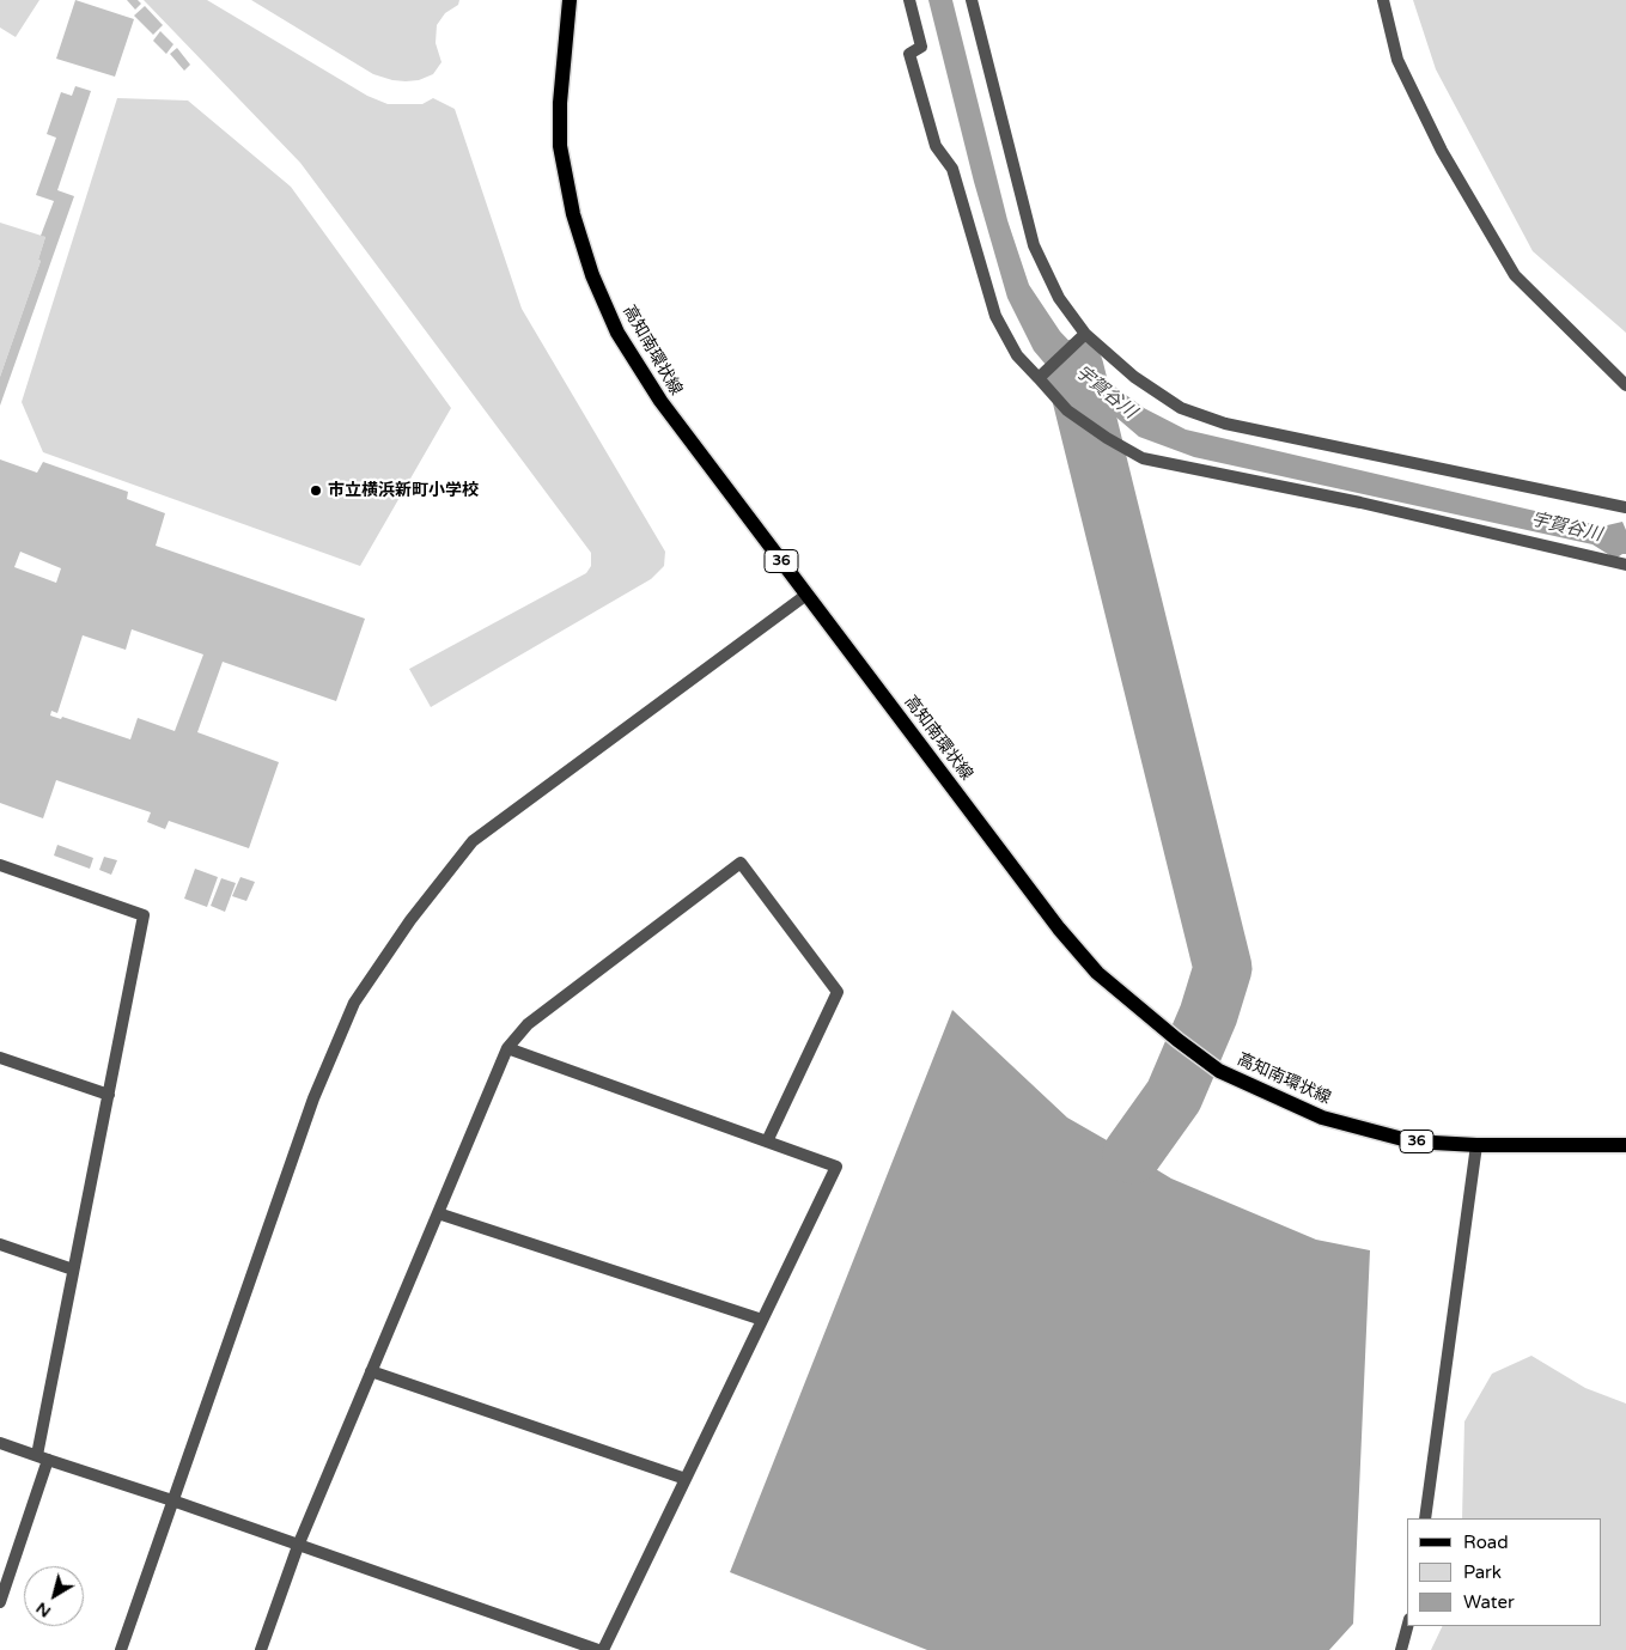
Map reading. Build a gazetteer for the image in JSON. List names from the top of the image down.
{
  "streets": {
    "main road": ["高知南環状線", "36"]
  },
  "water": ["宇賀谷川"],
  "places": ["市立横浜新町小学校"],
  "legend": ["Road", "Park", "Water"],
  "north": "bottom left"
}
